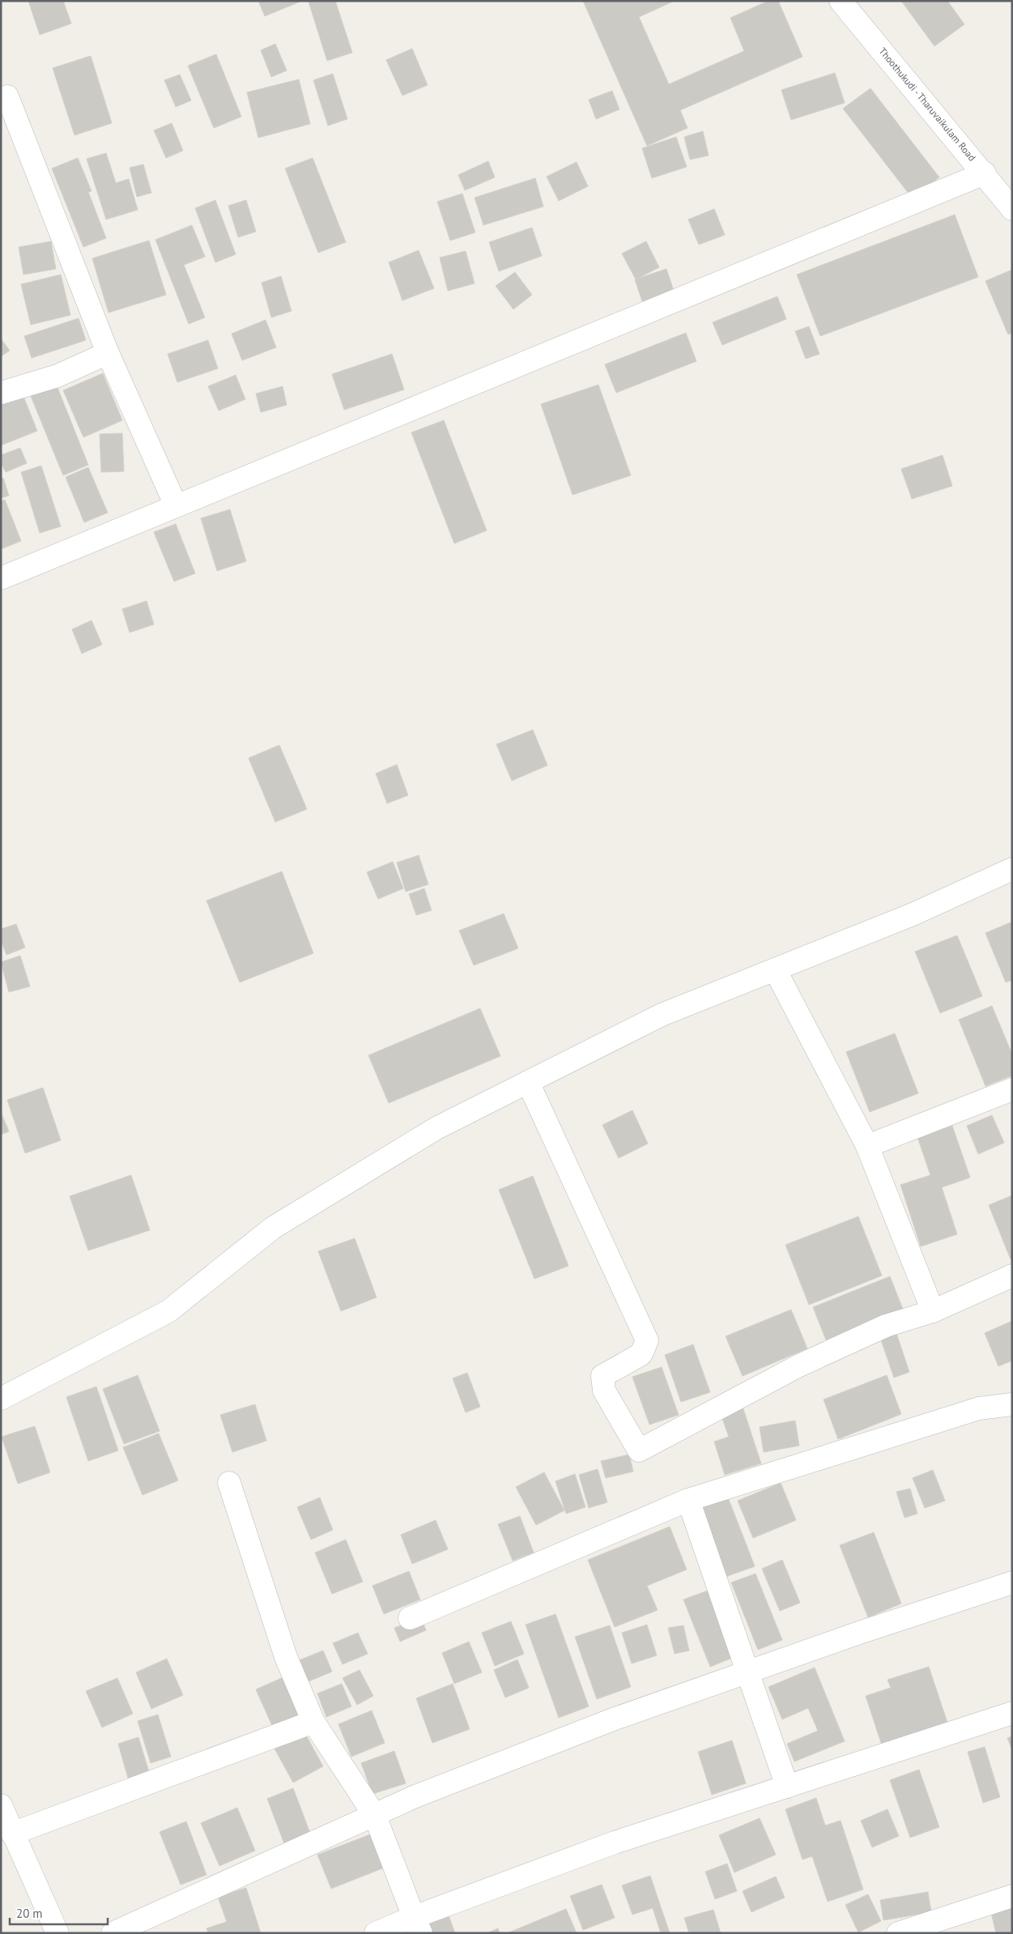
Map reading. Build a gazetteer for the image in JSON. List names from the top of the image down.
{
  "streets": {
    "street": ["Thoothukudi - Tharuvaikulam Road"]
  },
  "scale_bar": "20 m"
}
